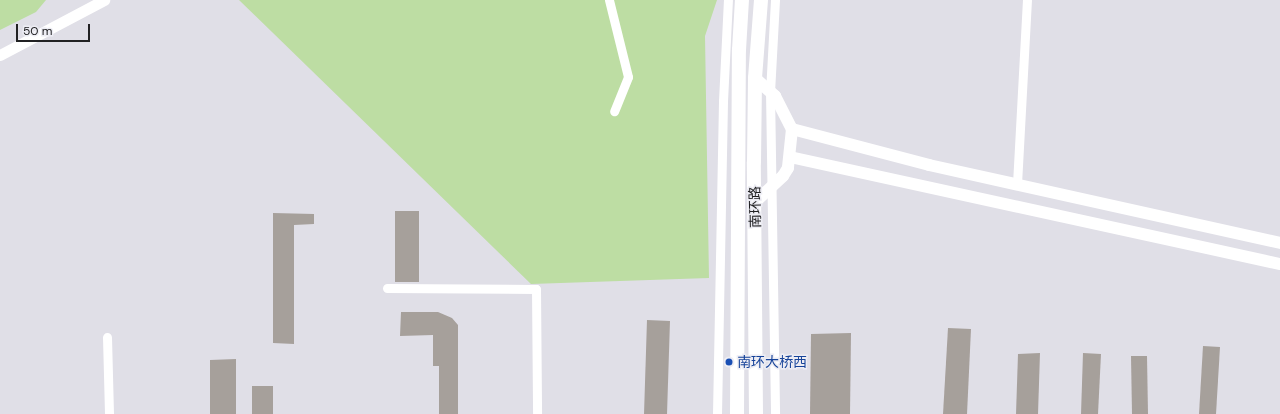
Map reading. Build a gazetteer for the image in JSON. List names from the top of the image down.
{
  "streets": {
    "main road": ["南环路"]
  },
  "places": ["南环大桥西"],
  "scale_bar": "50 m"
}
